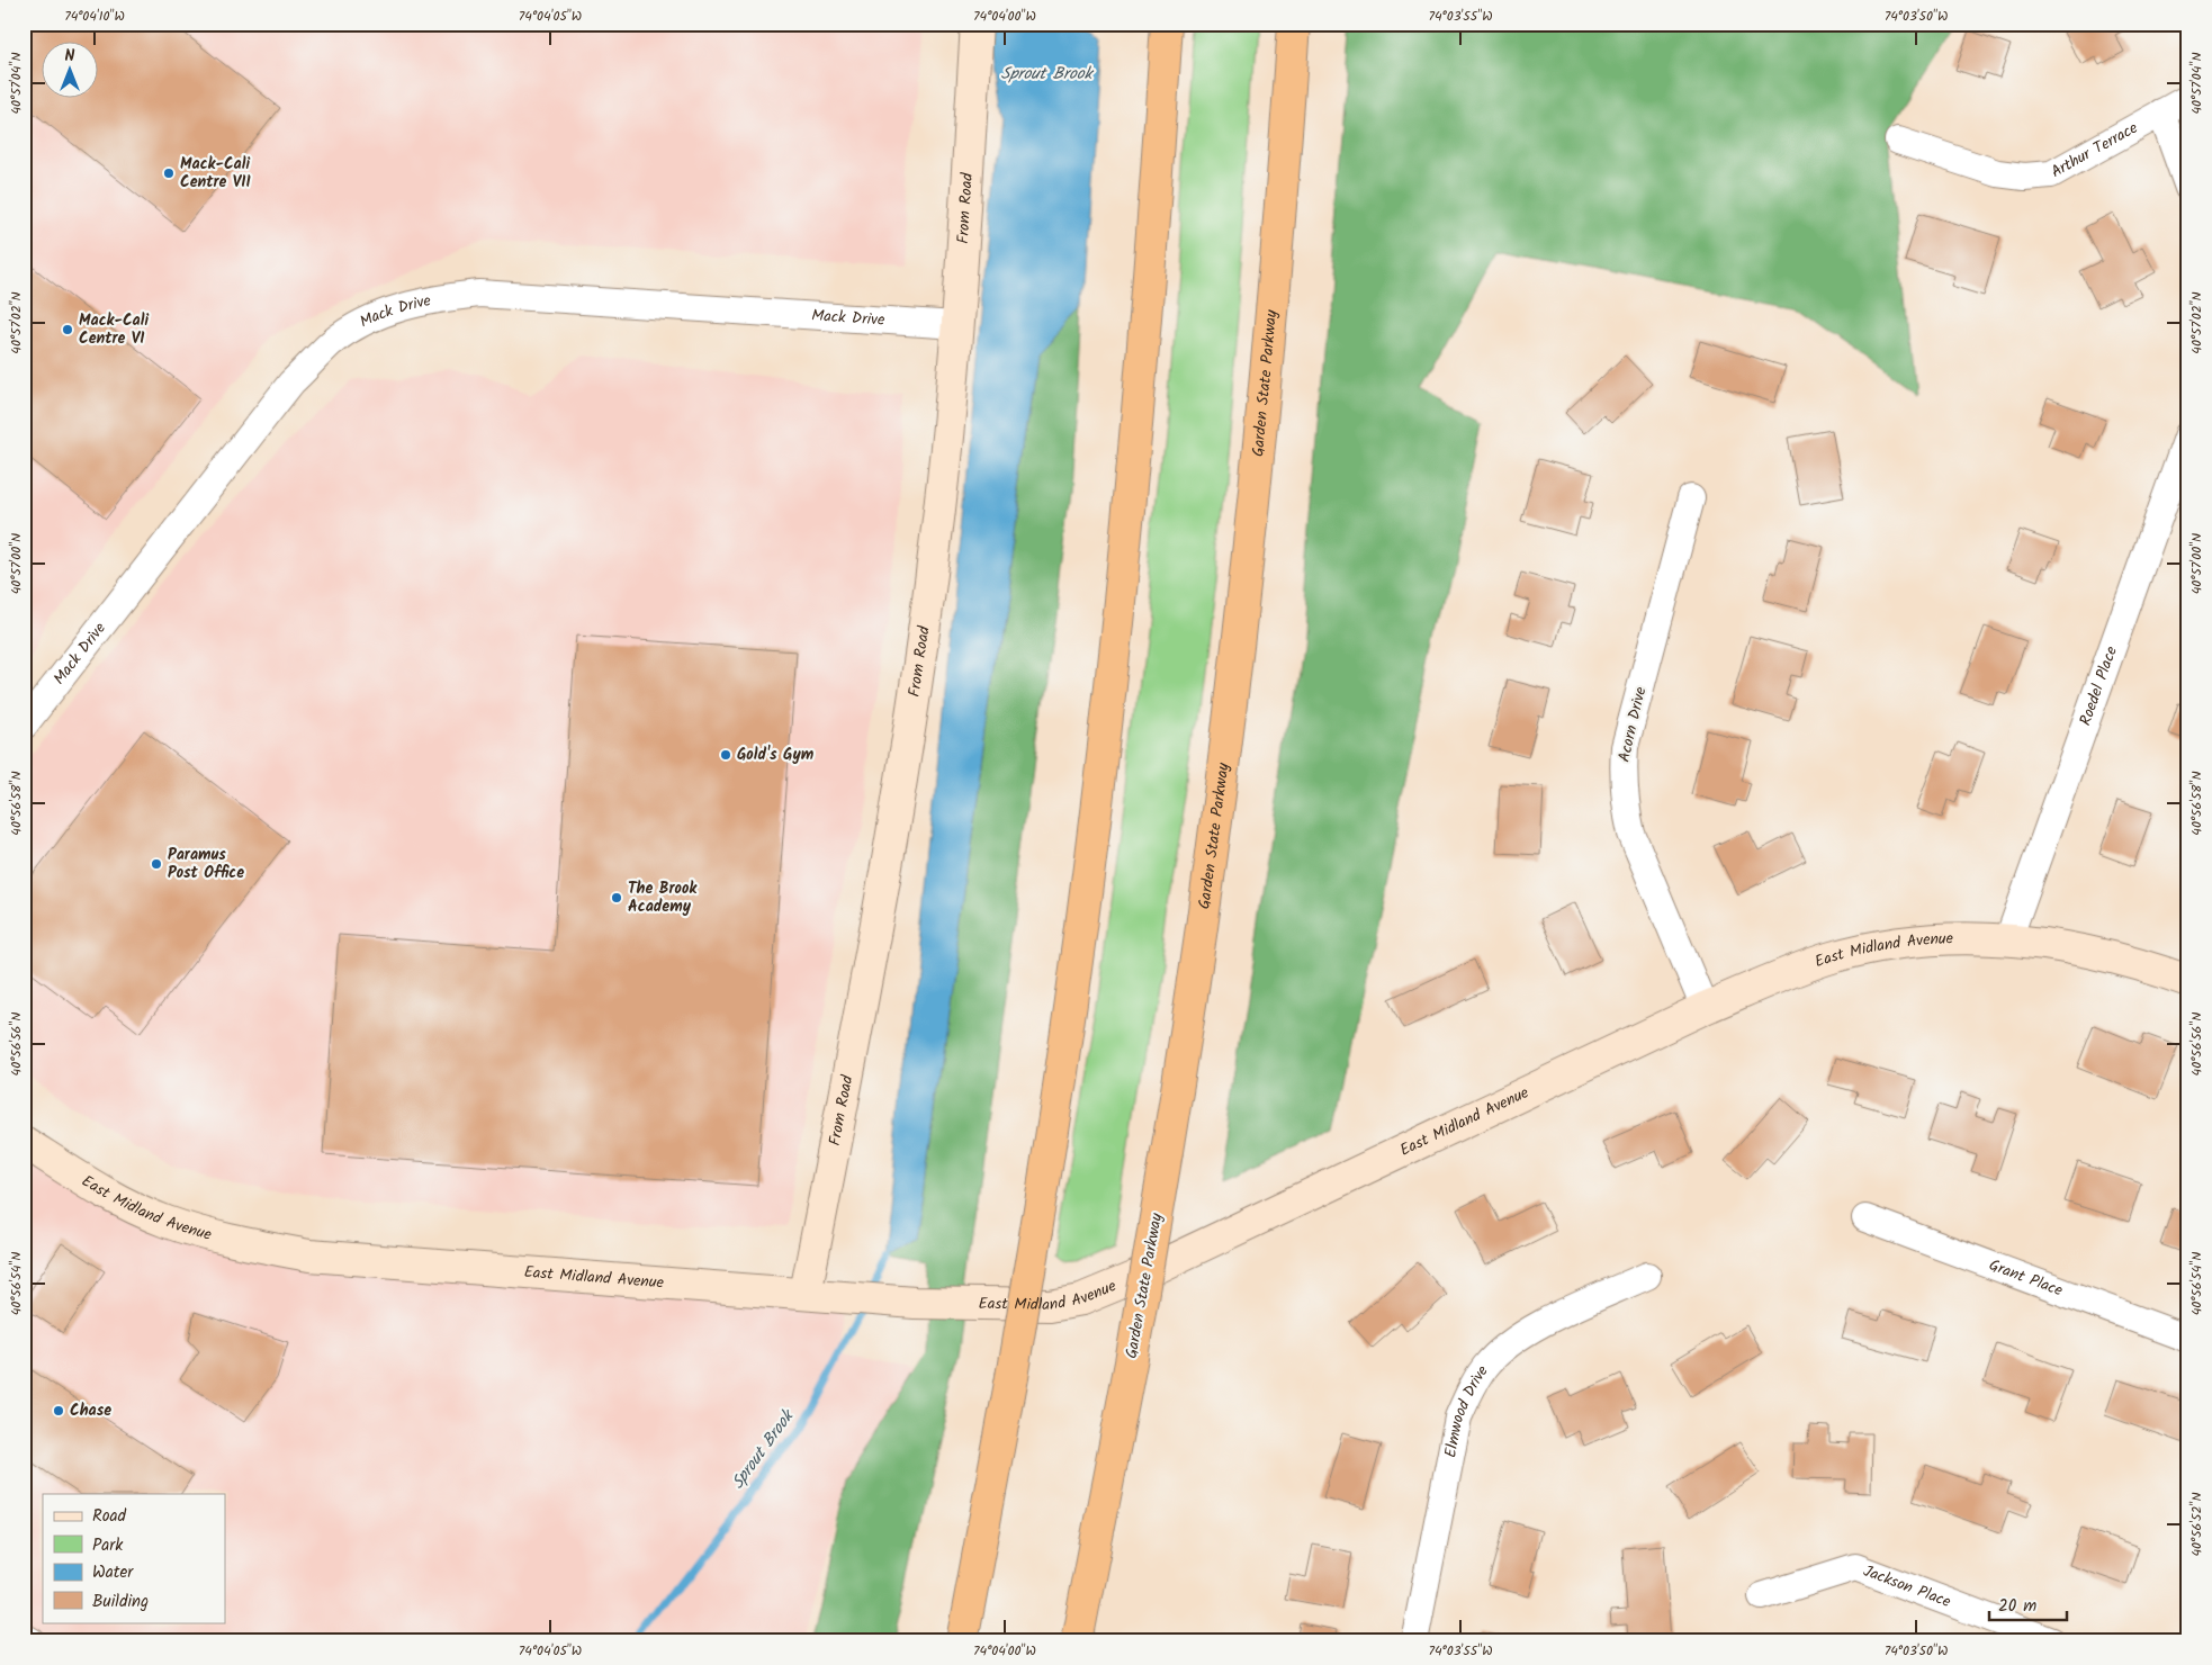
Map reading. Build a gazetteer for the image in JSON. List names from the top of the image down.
{
  "streets": {
    "highway": ["Garden State Parkway"],
    "street": [
      "Arthur Terrace",
      "From Road",
      "Mack Drive",
      "Roedel Place",
      "Acorn Drive",
      "East Midland Avenue",
      "Grant Place",
      "Elmwood Drive",
      "Jackson Place"
    ]
  },
  "crossings": [
    ["From Road", "Mack Drive"],
    ["From Road", "East Midland Avenue"],
    ["Roedel Place", "East Midland Avenue"],
    ["Acorn Drive", "East Midland Avenue"]
  ],
  "water": ["Sprout Brook"],
  "places": [
    "Mack-Cali Centre VII",
    "Mack-Cali Centre VI",
    "Gold's Gym",
    "Paramus Post Office",
    "The Brook Academy",
    "Chase"
  ],
  "legend": [
    "Road",
    "Park",
    "Water",
    "Building"
  ],
  "scale_bar": "20 m",
  "north": "top",
  "coordinates": [
    "74°04'10\"W",
    "74°04'05\"W",
    "74°04'00\"W",
    "74°03'55\"W",
    "74°03'50\"W",
    "40°57'04\"N",
    "40°57'02\"N",
    "40°57'00\"N",
    "40°56'58\"N",
    "40°56'56\"N",
    "40°56'54\"N",
    "40°56'52\"N"
  ]
}
